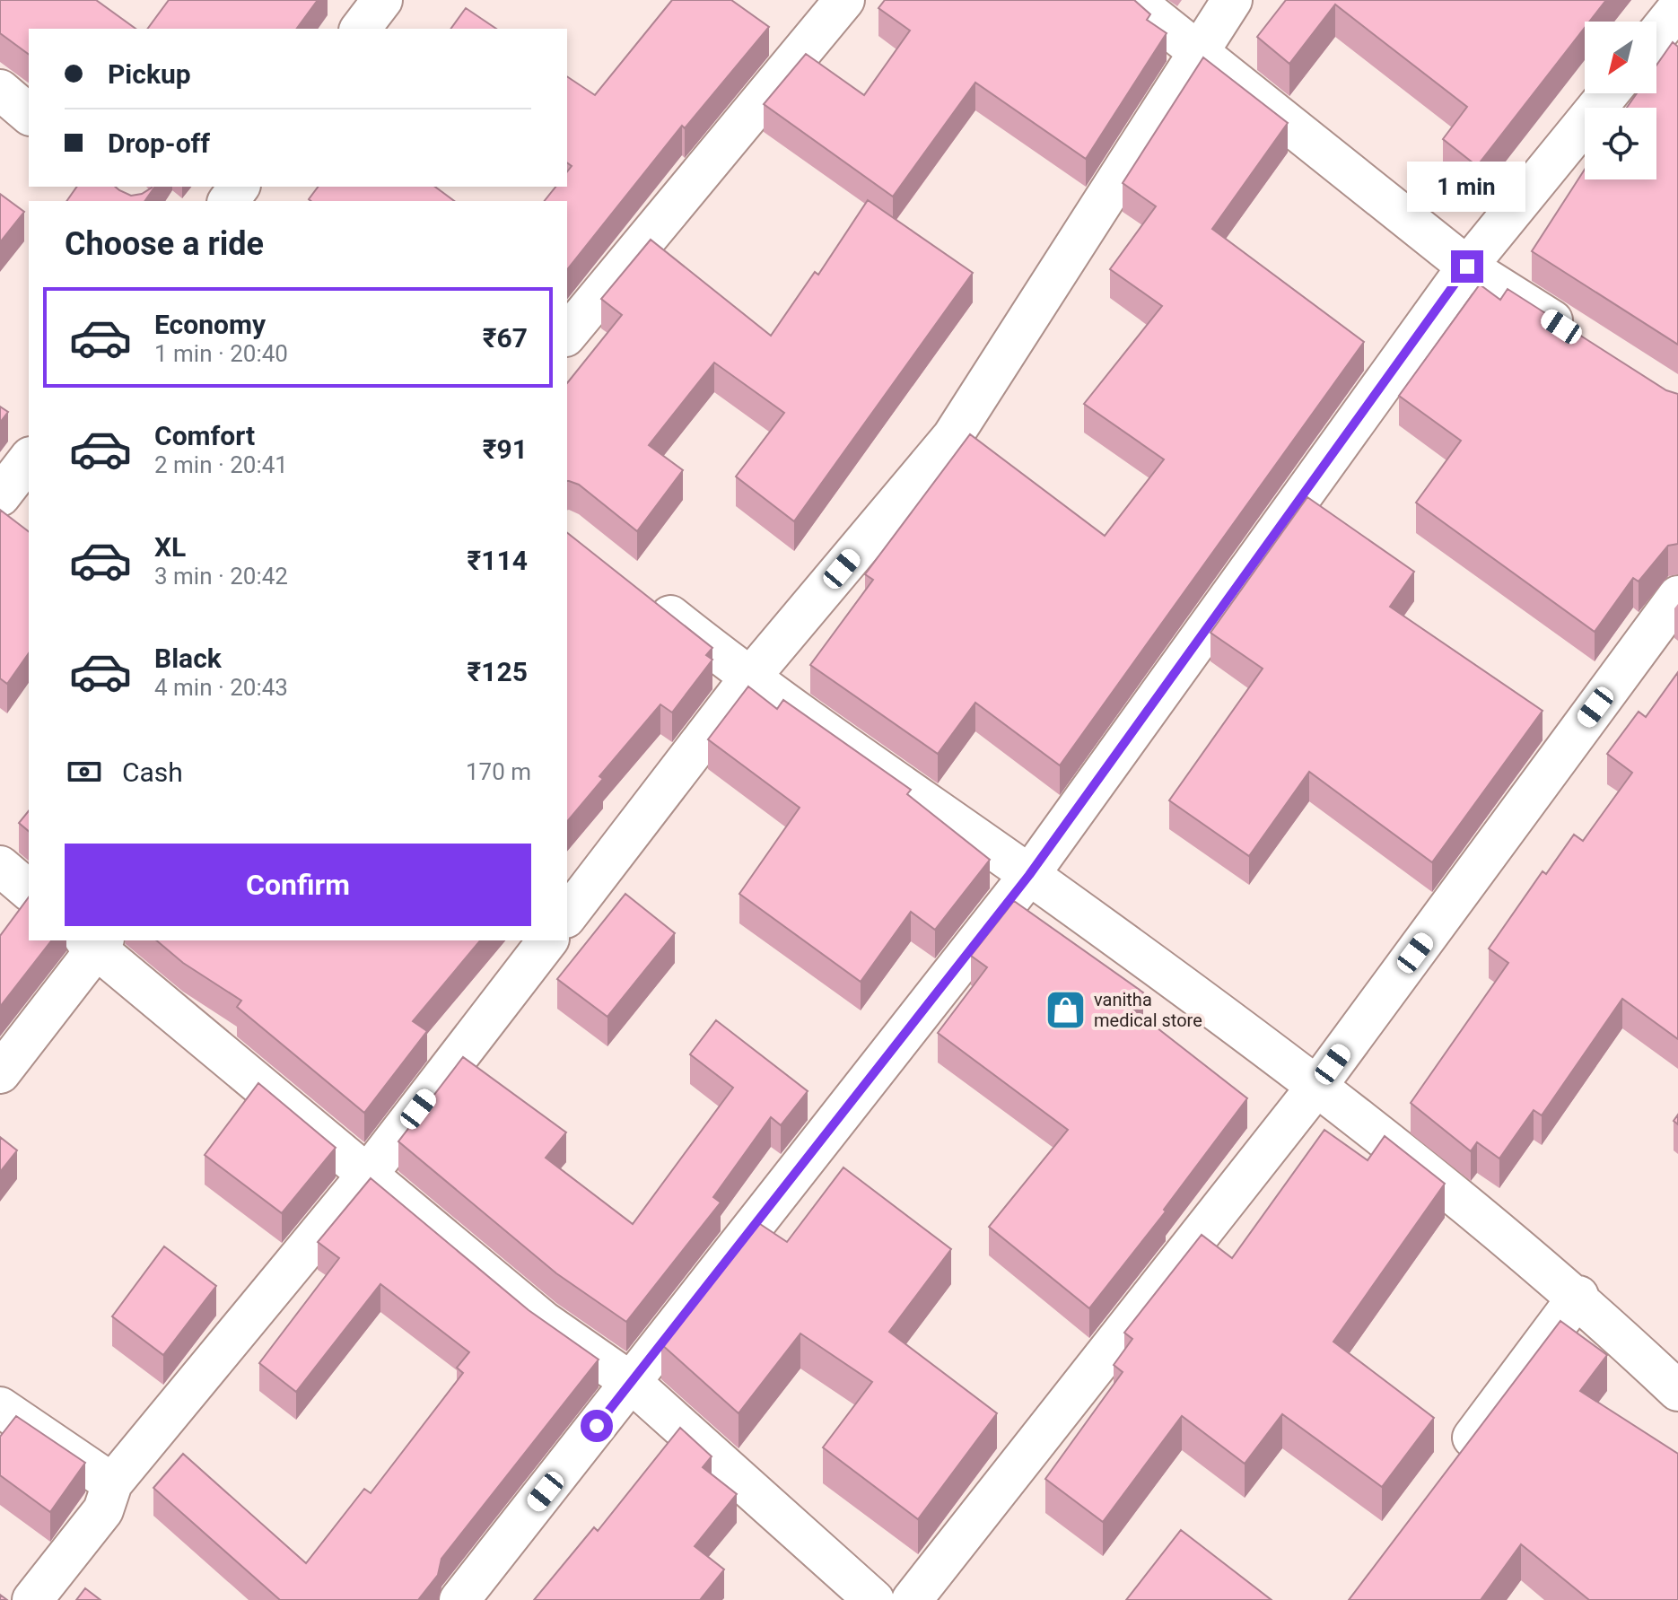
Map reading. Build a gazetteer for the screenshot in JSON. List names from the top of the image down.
{
  "places": {
    "shop": ["vanitha medical store"]
  },
  "north": "bottom left",
  "page": {
    "banner": ["Pickup", "Drop-off"],
    "bubble": "1 min",
    "heading": "Choose a ride",
    "list": [
      {
        "name": "Economy",
        "note": "1 min · 20:40",
        "value": "₹67"
      },
      {
        "name": "Comfort",
        "note": "2 min · 20:41",
        "value": "₹91"
      },
      {
        "name": "XL",
        "note": "3 min · 20:42",
        "value": "₹114"
      },
      {
        "name": "Black",
        "note": "4 min · 20:43",
        "value": "₹125"
      }
    ],
    "pay": ["Cash", "170 m"],
    "buttons": "Confirm"
  }
}
